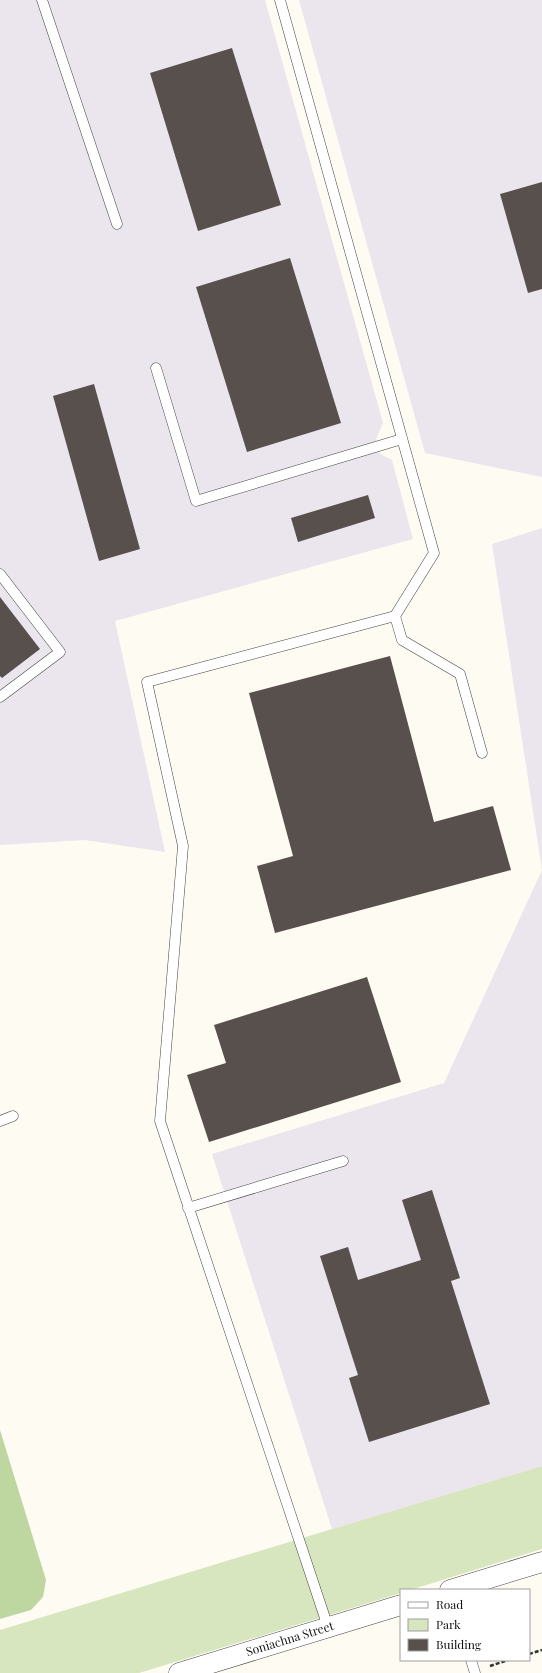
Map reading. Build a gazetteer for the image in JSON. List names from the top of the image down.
{
  "streets": {
    "street": ["Soniachna Street"]
  },
  "legend": ["Road", "Park", "Building"]
}
